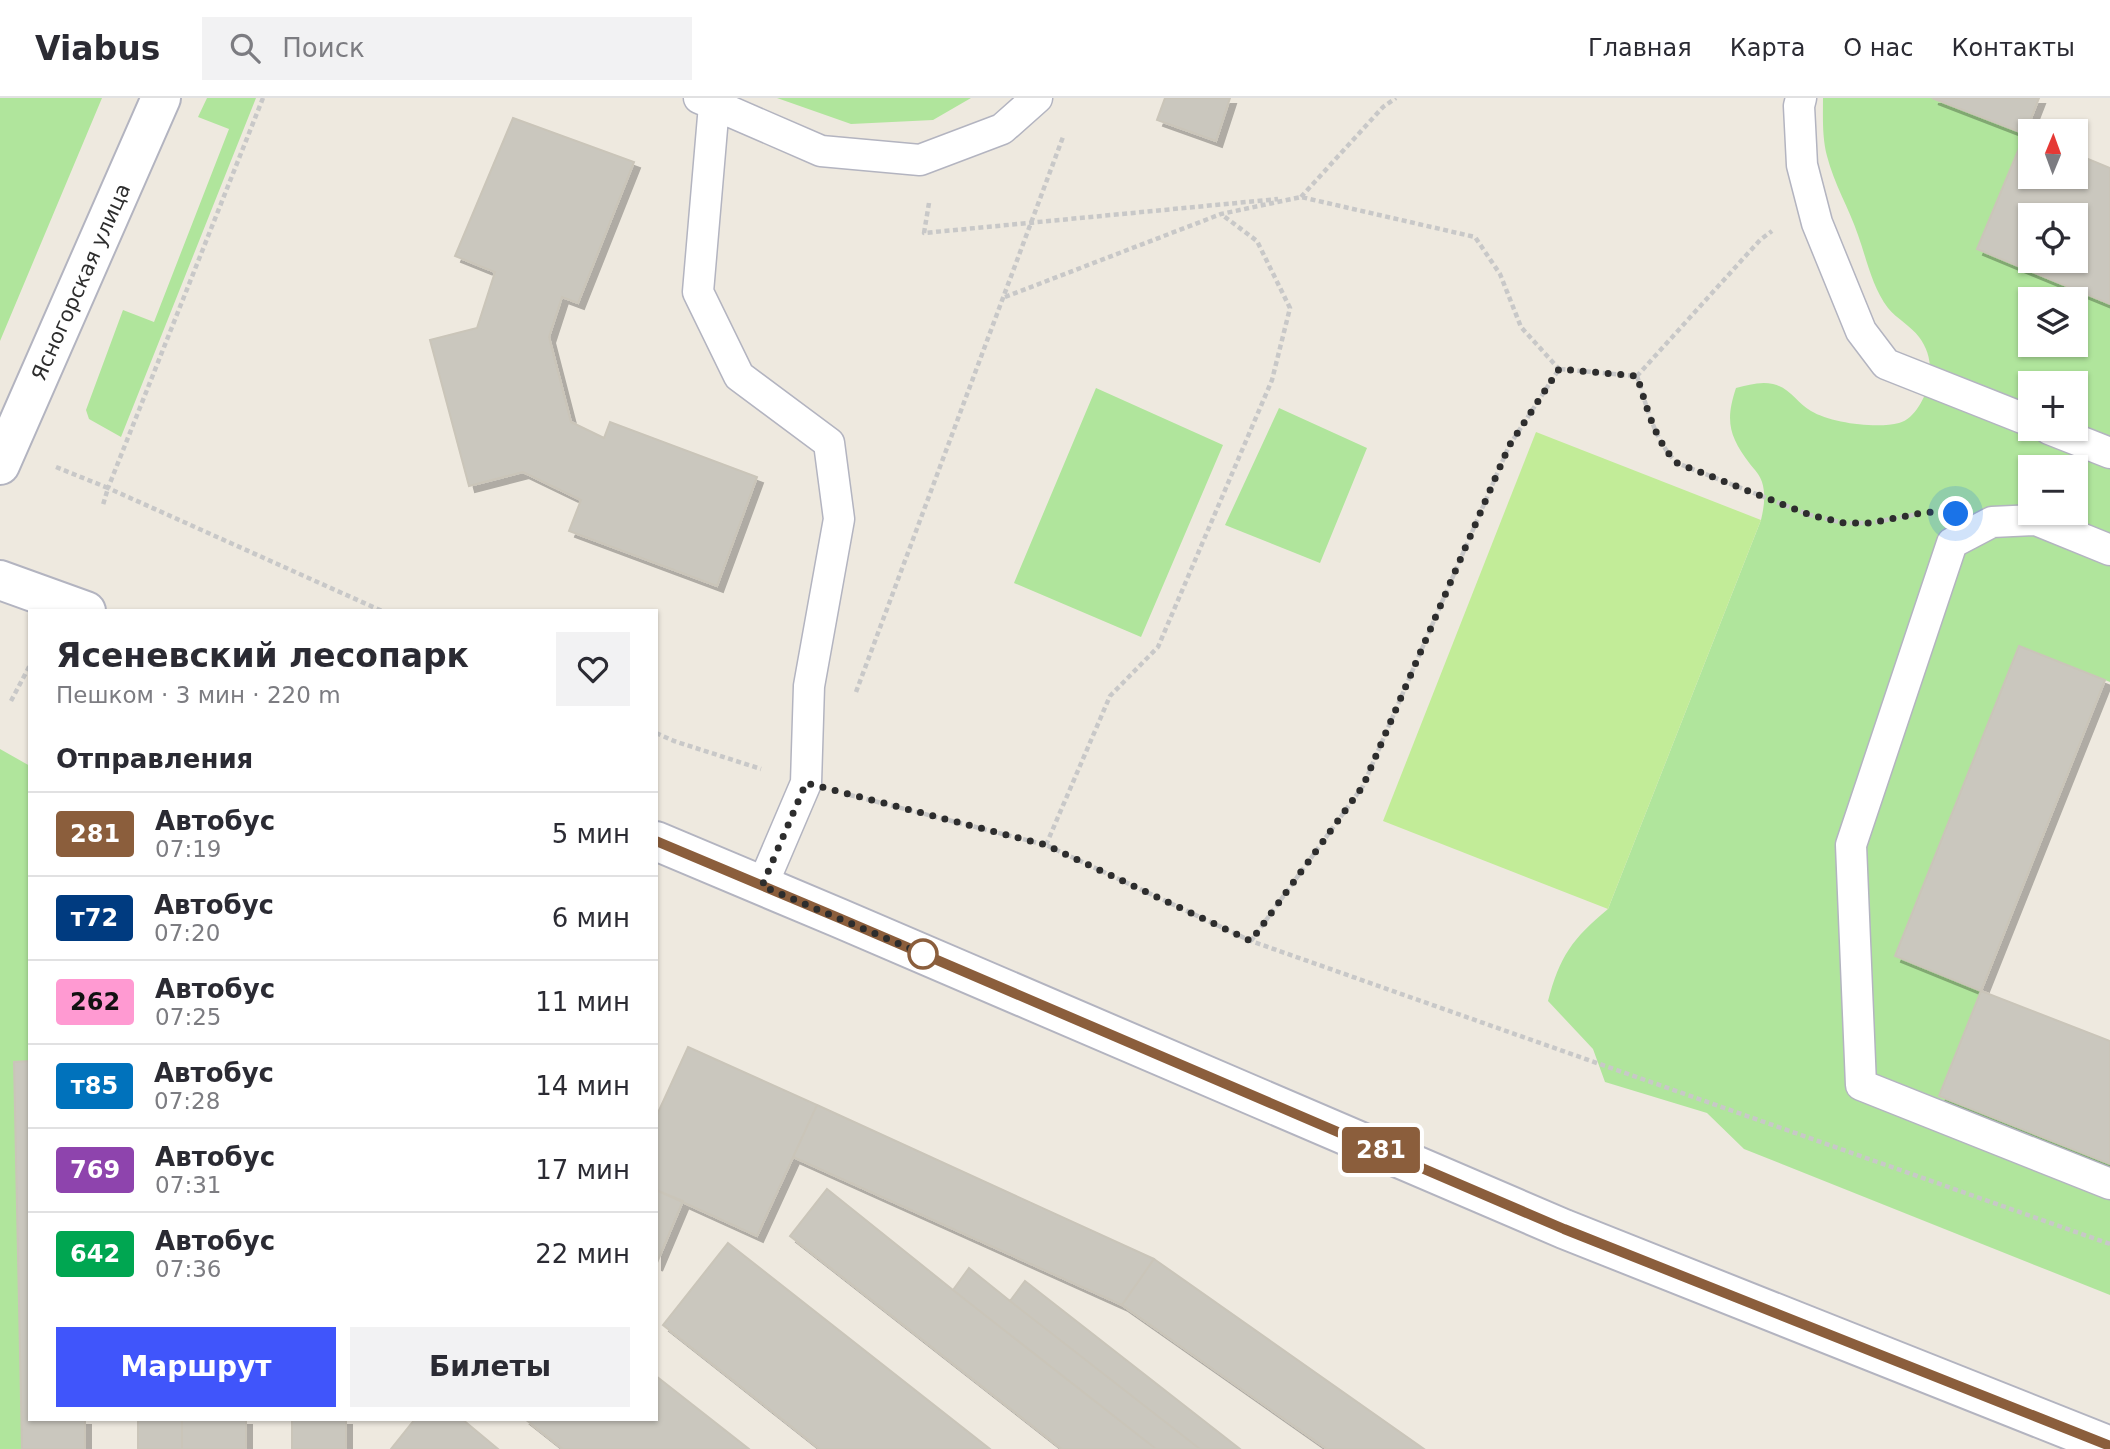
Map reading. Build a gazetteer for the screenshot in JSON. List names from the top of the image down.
{
  "streets": {
    "main road": ["Ясногорская улица"]
  },
  "lines": ["bus line 281"],
  "north": "top",
  "page": {
    "header": "Viabus",
    "search": "Поиск",
    "nav": [
      "Главная",
      "Карта",
      "О нас",
      "Контакты"
    ],
    "on_map": "281",
    "map_buttons": ["+", "−"],
    "heading": [
      ["Ясеневский лесопарк", "Пешком · 3 мин · 220 m"],
      "Отправления"
    ],
    "list": [
      {
        "mark": "281",
        "name": "Автобус",
        "note": "07:19",
        "value": "5 мин"
      },
      {
        "mark": "т72",
        "name": "Автобус",
        "note": "07:20",
        "value": "6 мин"
      },
      {
        "mark": "262",
        "name": "Автобус",
        "note": "07:25",
        "value": "11 мин"
      },
      {
        "mark": "т85",
        "name": "Автобус",
        "note": "07:28",
        "value": "14 мин"
      },
      {
        "mark": "769",
        "name": "Автобус",
        "note": "07:31",
        "value": "17 мин"
      },
      {
        "mark": "642",
        "name": "Автобус",
        "note": "07:36",
        "value": "22 мин"
      }
    ],
    "buttons": ["Маршрут", "Билеты"]
  }
}
